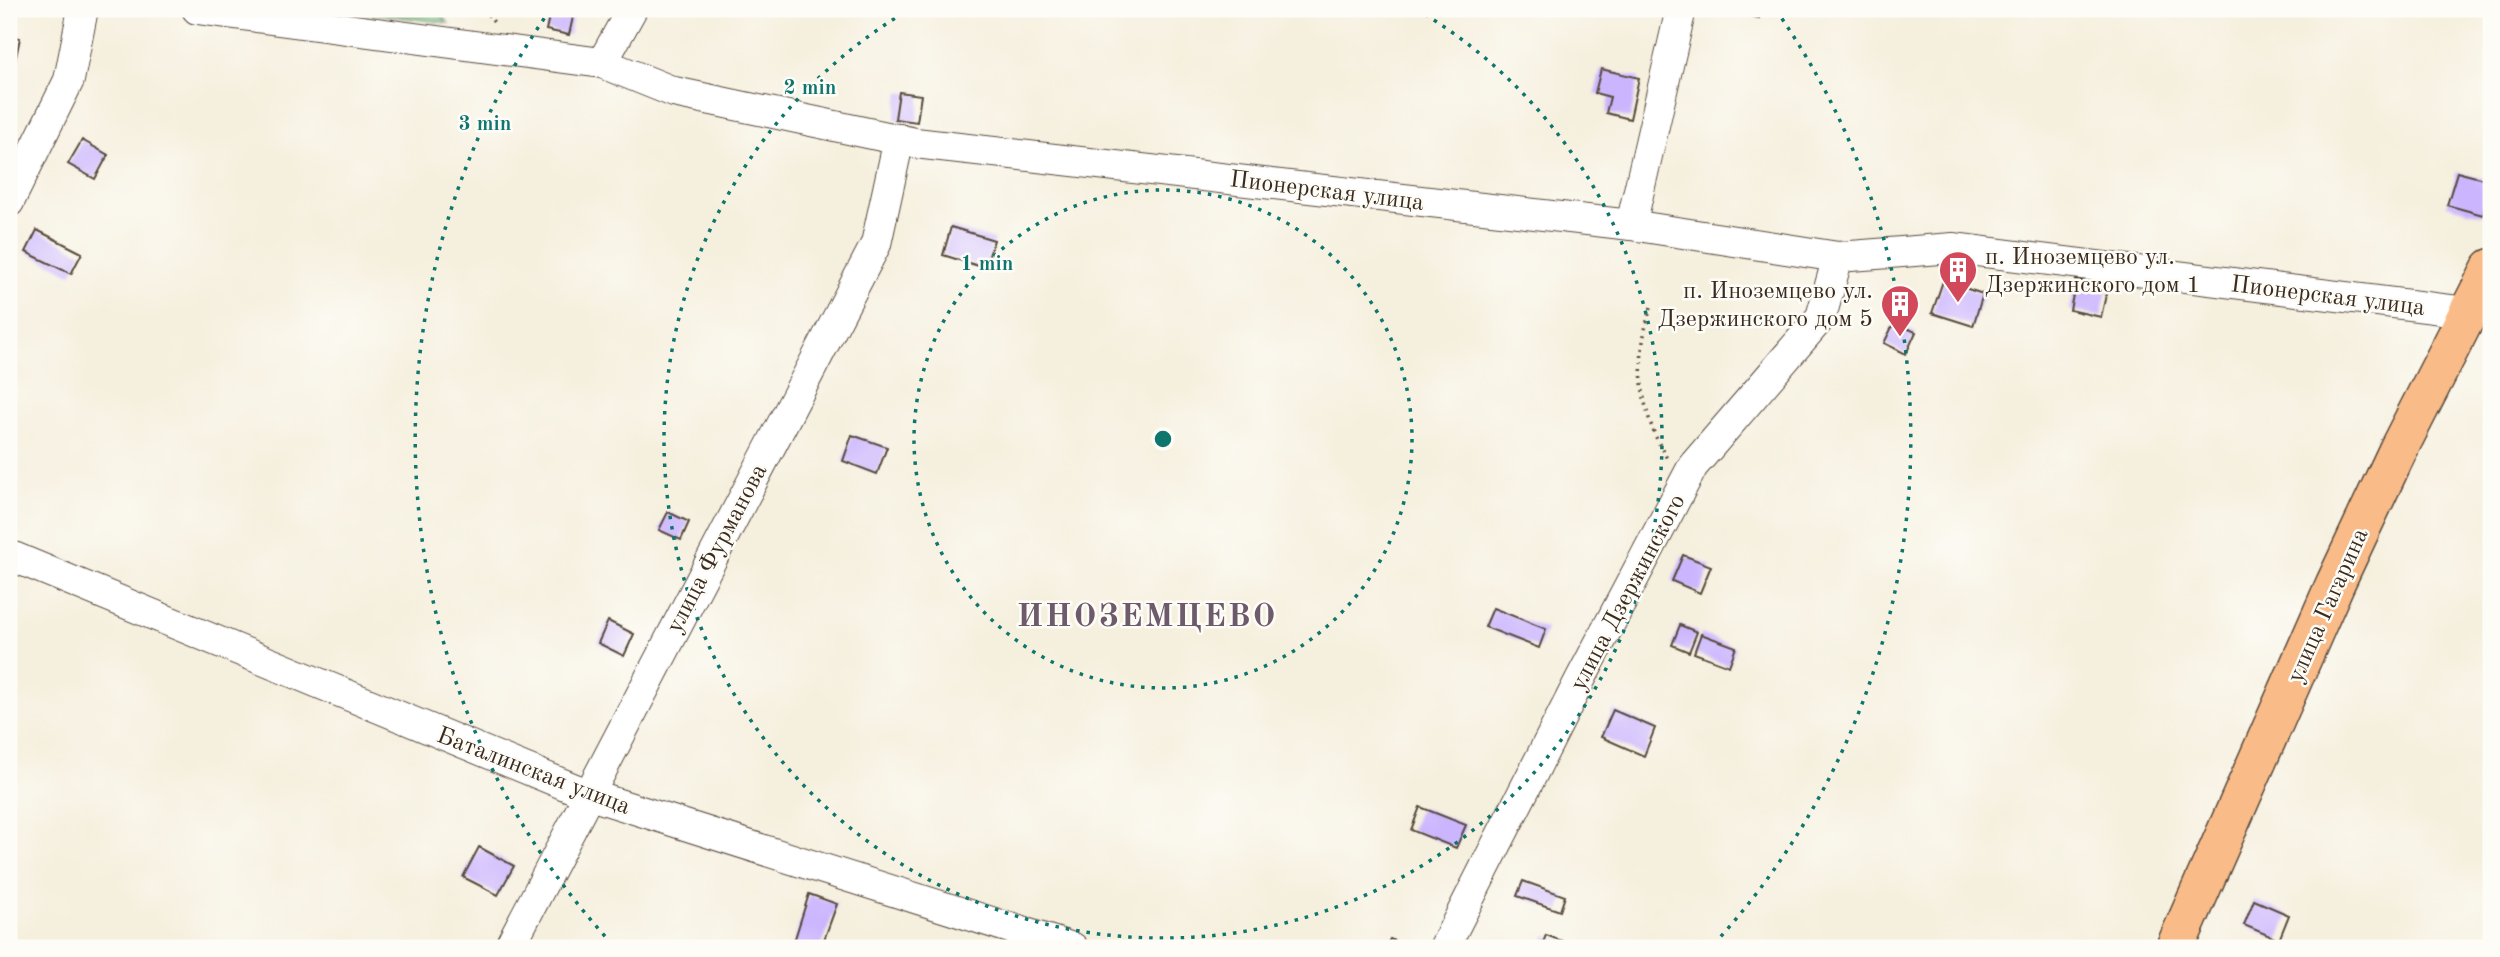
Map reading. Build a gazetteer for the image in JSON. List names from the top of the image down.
{
  "streets": {
    "main road": ["улица Гагарина"],
    "street": [
      "Пионерская улица",
      "улица Фурманова",
      "улица Дзержинского",
      "Баталинская улица"
    ]
  },
  "crossings": [
    ["Пионерская улица", "улица Фурманова"],
    ["Пионерская улица", "улица Дзержинского"],
    ["Пионерская улица", "улица Гагарина"],
    ["улица Фурманова", "Баталинская улица"]
  ],
  "districts": ["ИНОЗЕМЦЕВО"],
  "places": {
    "building": ["п. Иноземцево ул. Дзержинского дом 1", "п. Иноземцево ул. Дзержинского дом 5"]
  },
  "rings": ["2 min", "3 min", "1 min"]
}
